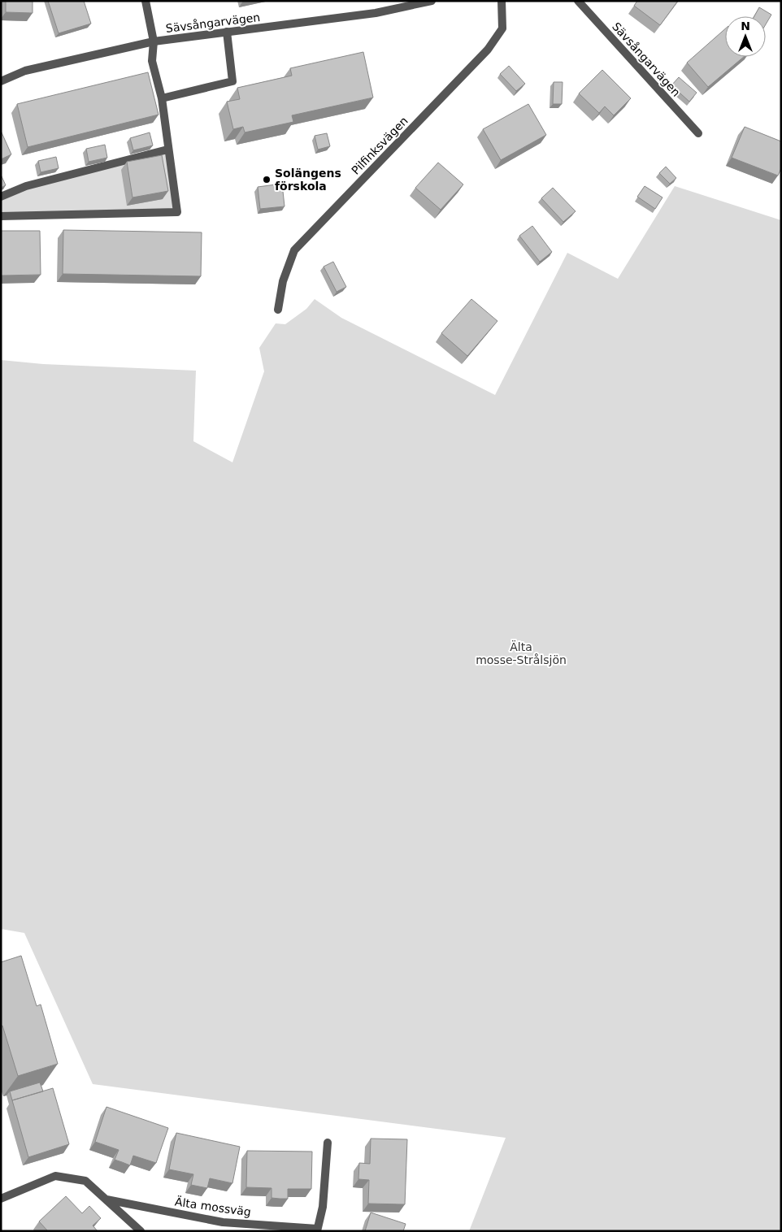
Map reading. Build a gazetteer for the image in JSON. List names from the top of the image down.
{
  "streets": {
    "street": ["Sävsångarvägen", "Pilfinksvägen", "Älta mossväg"]
  },
  "parks": ["Älta mosse-Strålsjön"],
  "places": ["Solängens förskola"],
  "north": "top"
}
